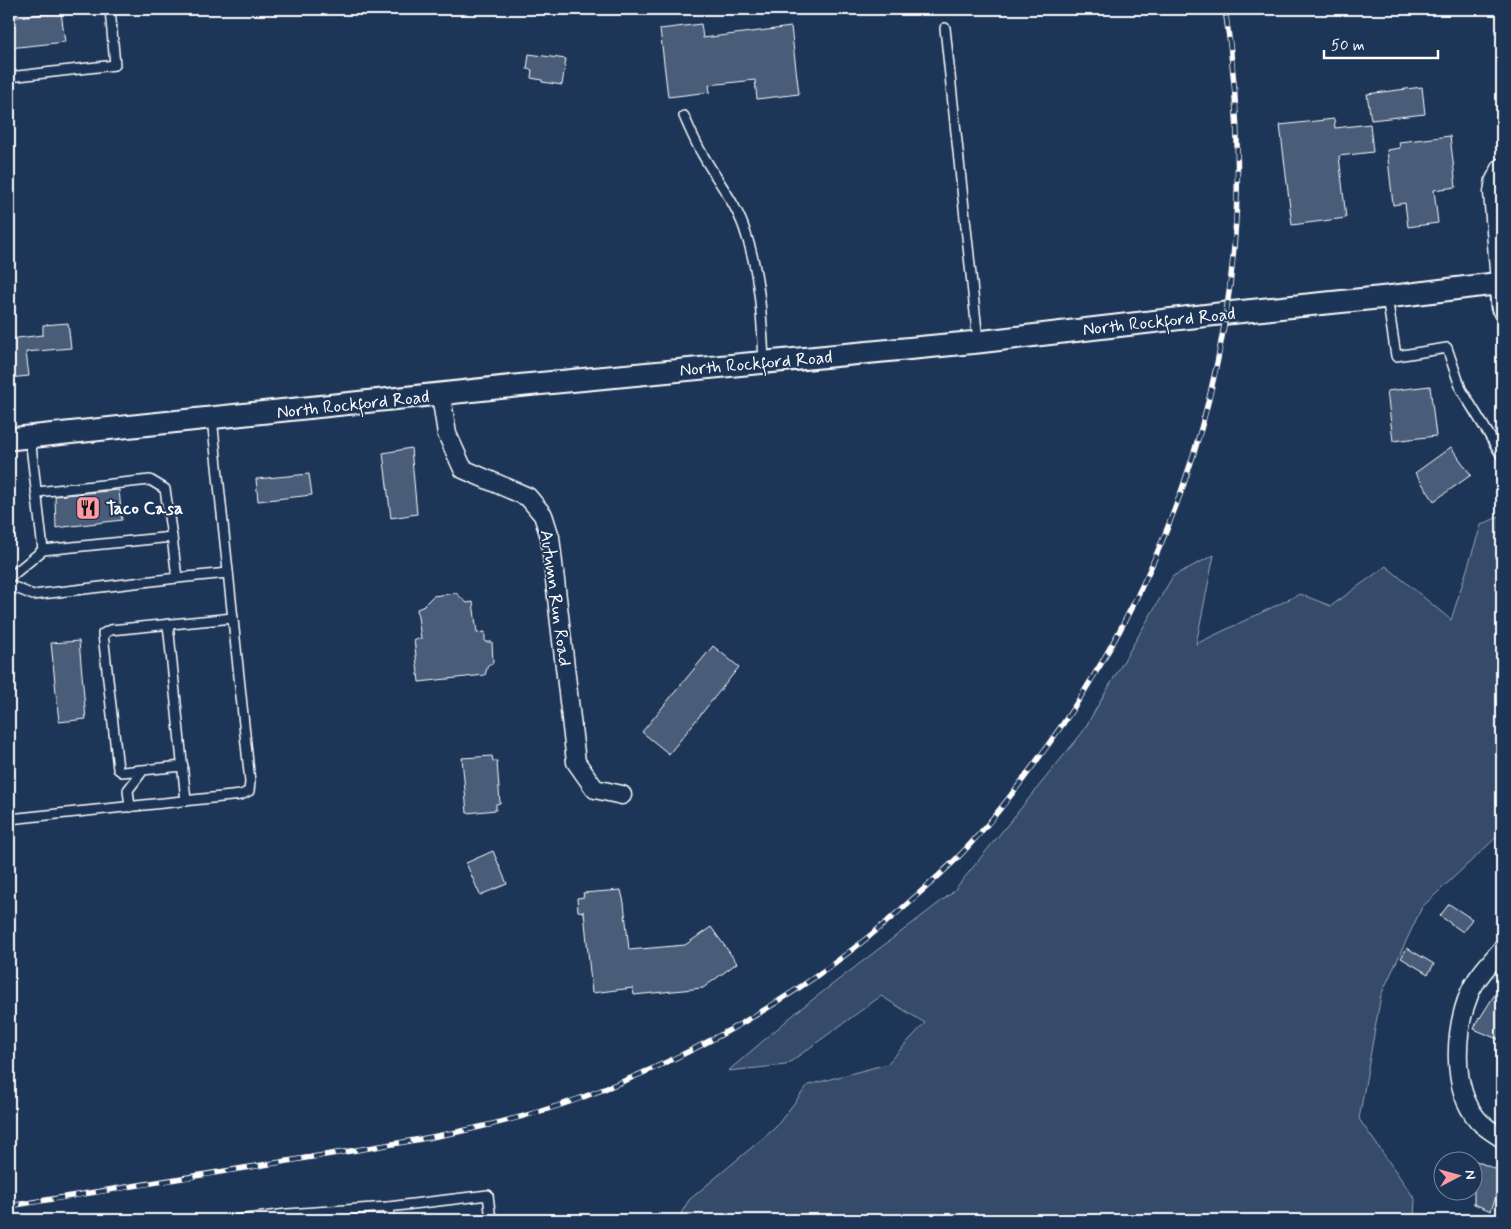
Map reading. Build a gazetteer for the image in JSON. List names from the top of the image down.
{
  "streets": {
    "street": ["North Rockford Road", "Autumn Run Road"]
  },
  "crossings": [
    ["North Rockford Road", "Autumn Run Road"]
  ],
  "places": {
    "restaurant": ["Taco Casa"]
  },
  "scale_bar": "50 m",
  "north": "right"
}
